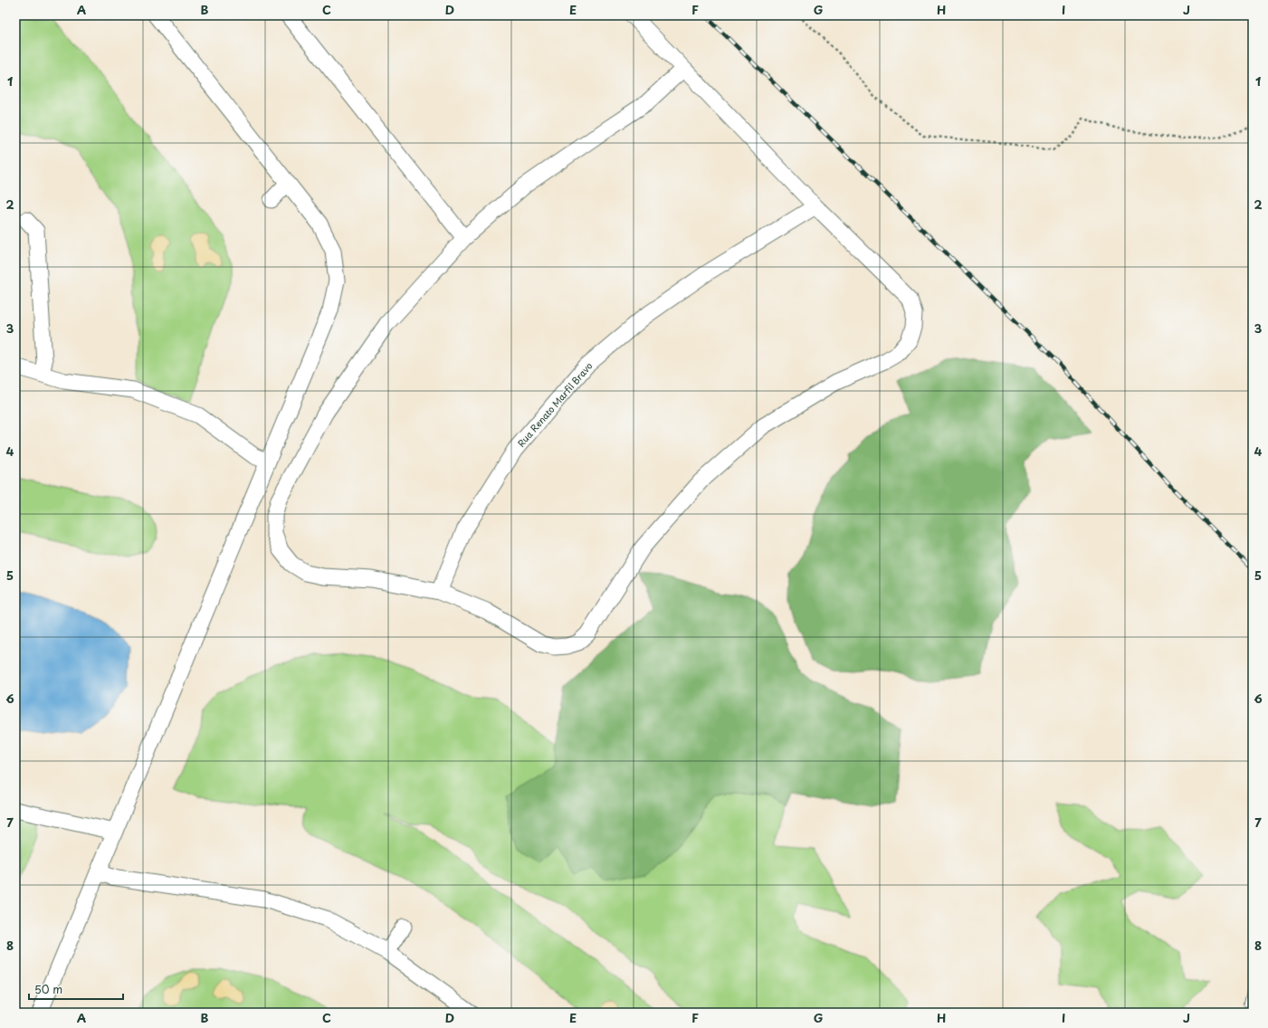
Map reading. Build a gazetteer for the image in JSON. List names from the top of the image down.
{
  "streets": {
    "street": ["Rua Renato Marfil Bravo"]
  },
  "scale_bar": "50 m",
  "grid": {
    "columns": [
      "A",
      "B",
      "C",
      "D",
      "E",
      "F",
      "G",
      "H",
      "I",
      "J"
    ],
    "rows": [
      "1",
      "2",
      "3",
      "4",
      "5",
      "6",
      "7",
      "8"
    ]
  }
}
